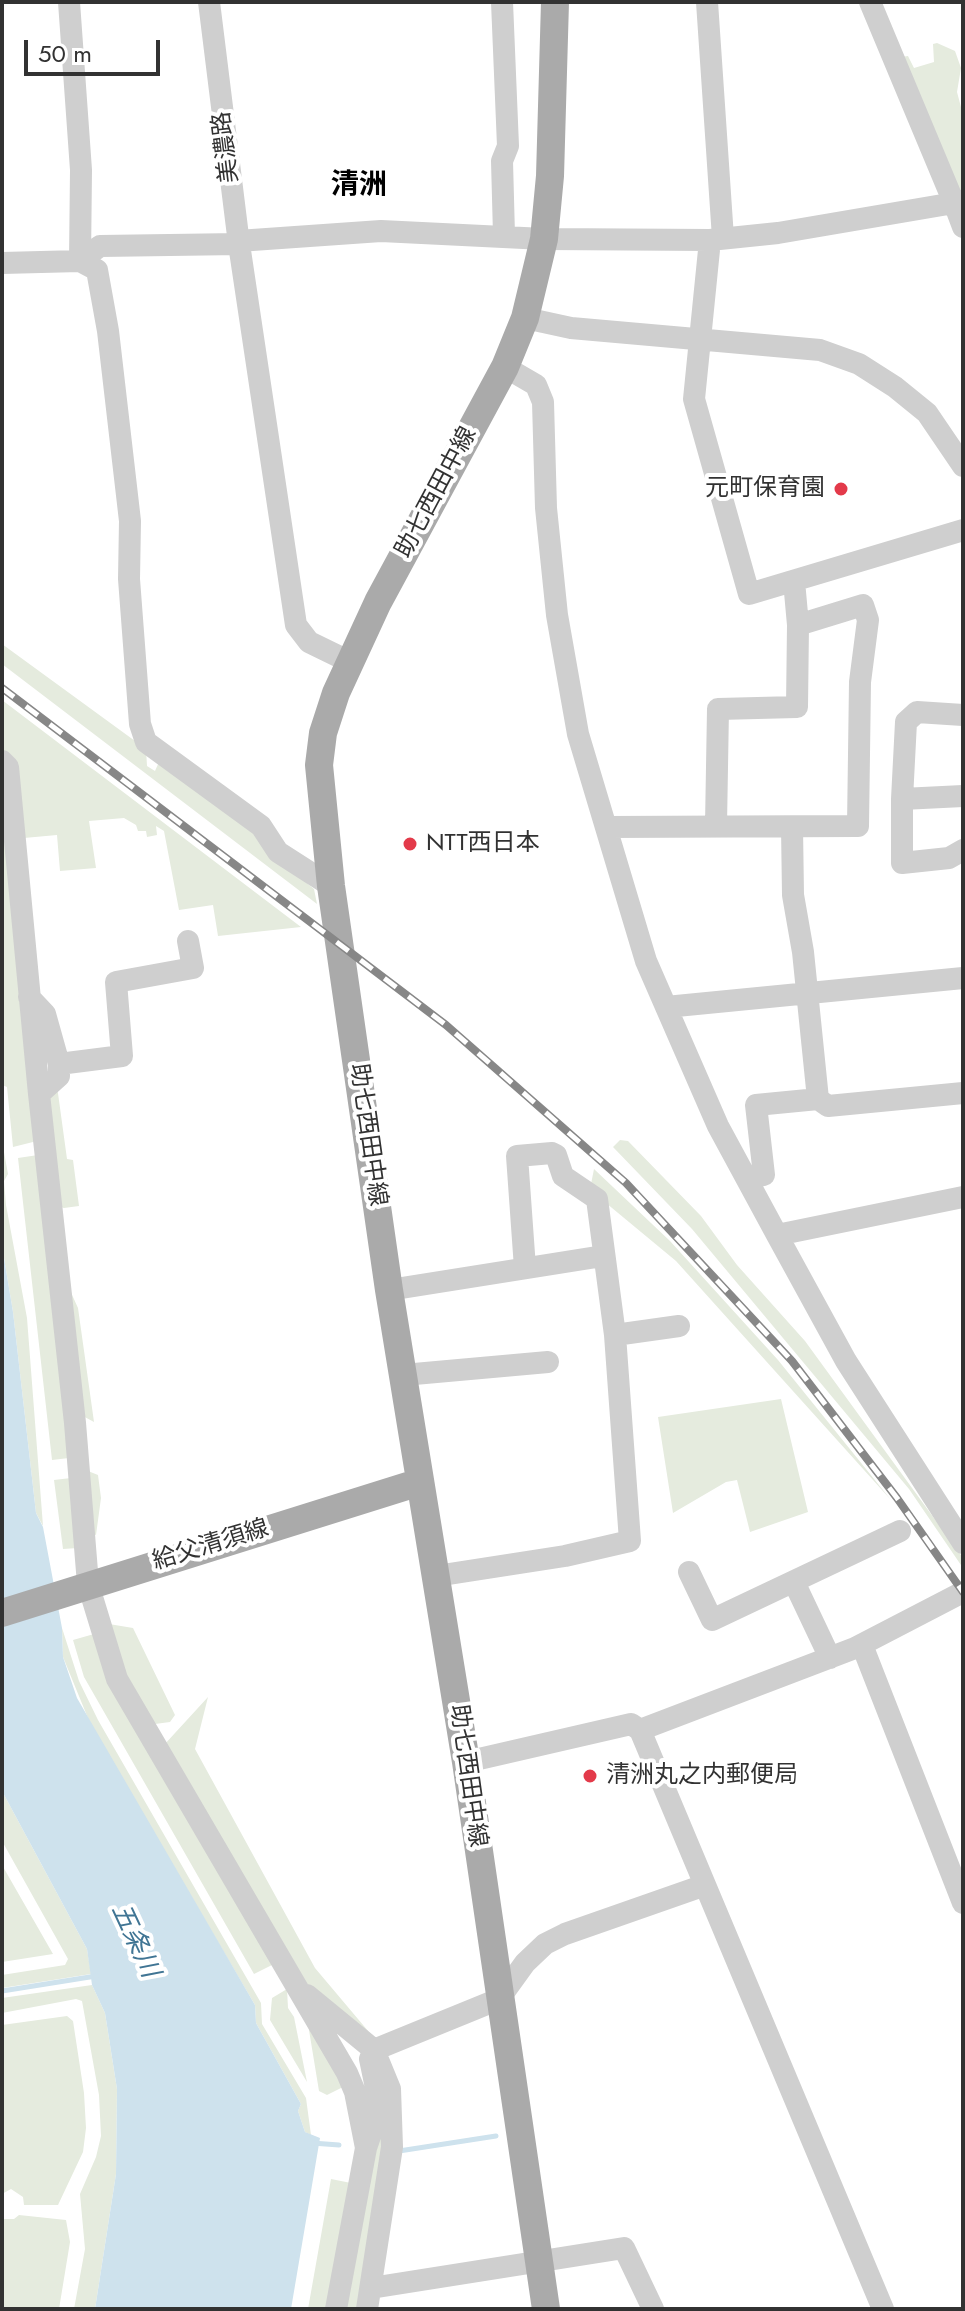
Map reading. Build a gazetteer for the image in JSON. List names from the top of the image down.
{
  "streets": {
    "main road": ["助七西田中線", "給父清須線"],
    "street": ["美濃路"]
  },
  "crossings": [
    ["美濃路", "助七西田中線"],
    ["助七西田中線", "給父清須線"]
  ],
  "districts": ["清洲"],
  "water": ["五条川"],
  "places": ["元町保育園", "NTT西日本", "清洲丸之内郵便局"],
  "scale_bar": "50 m"
}
